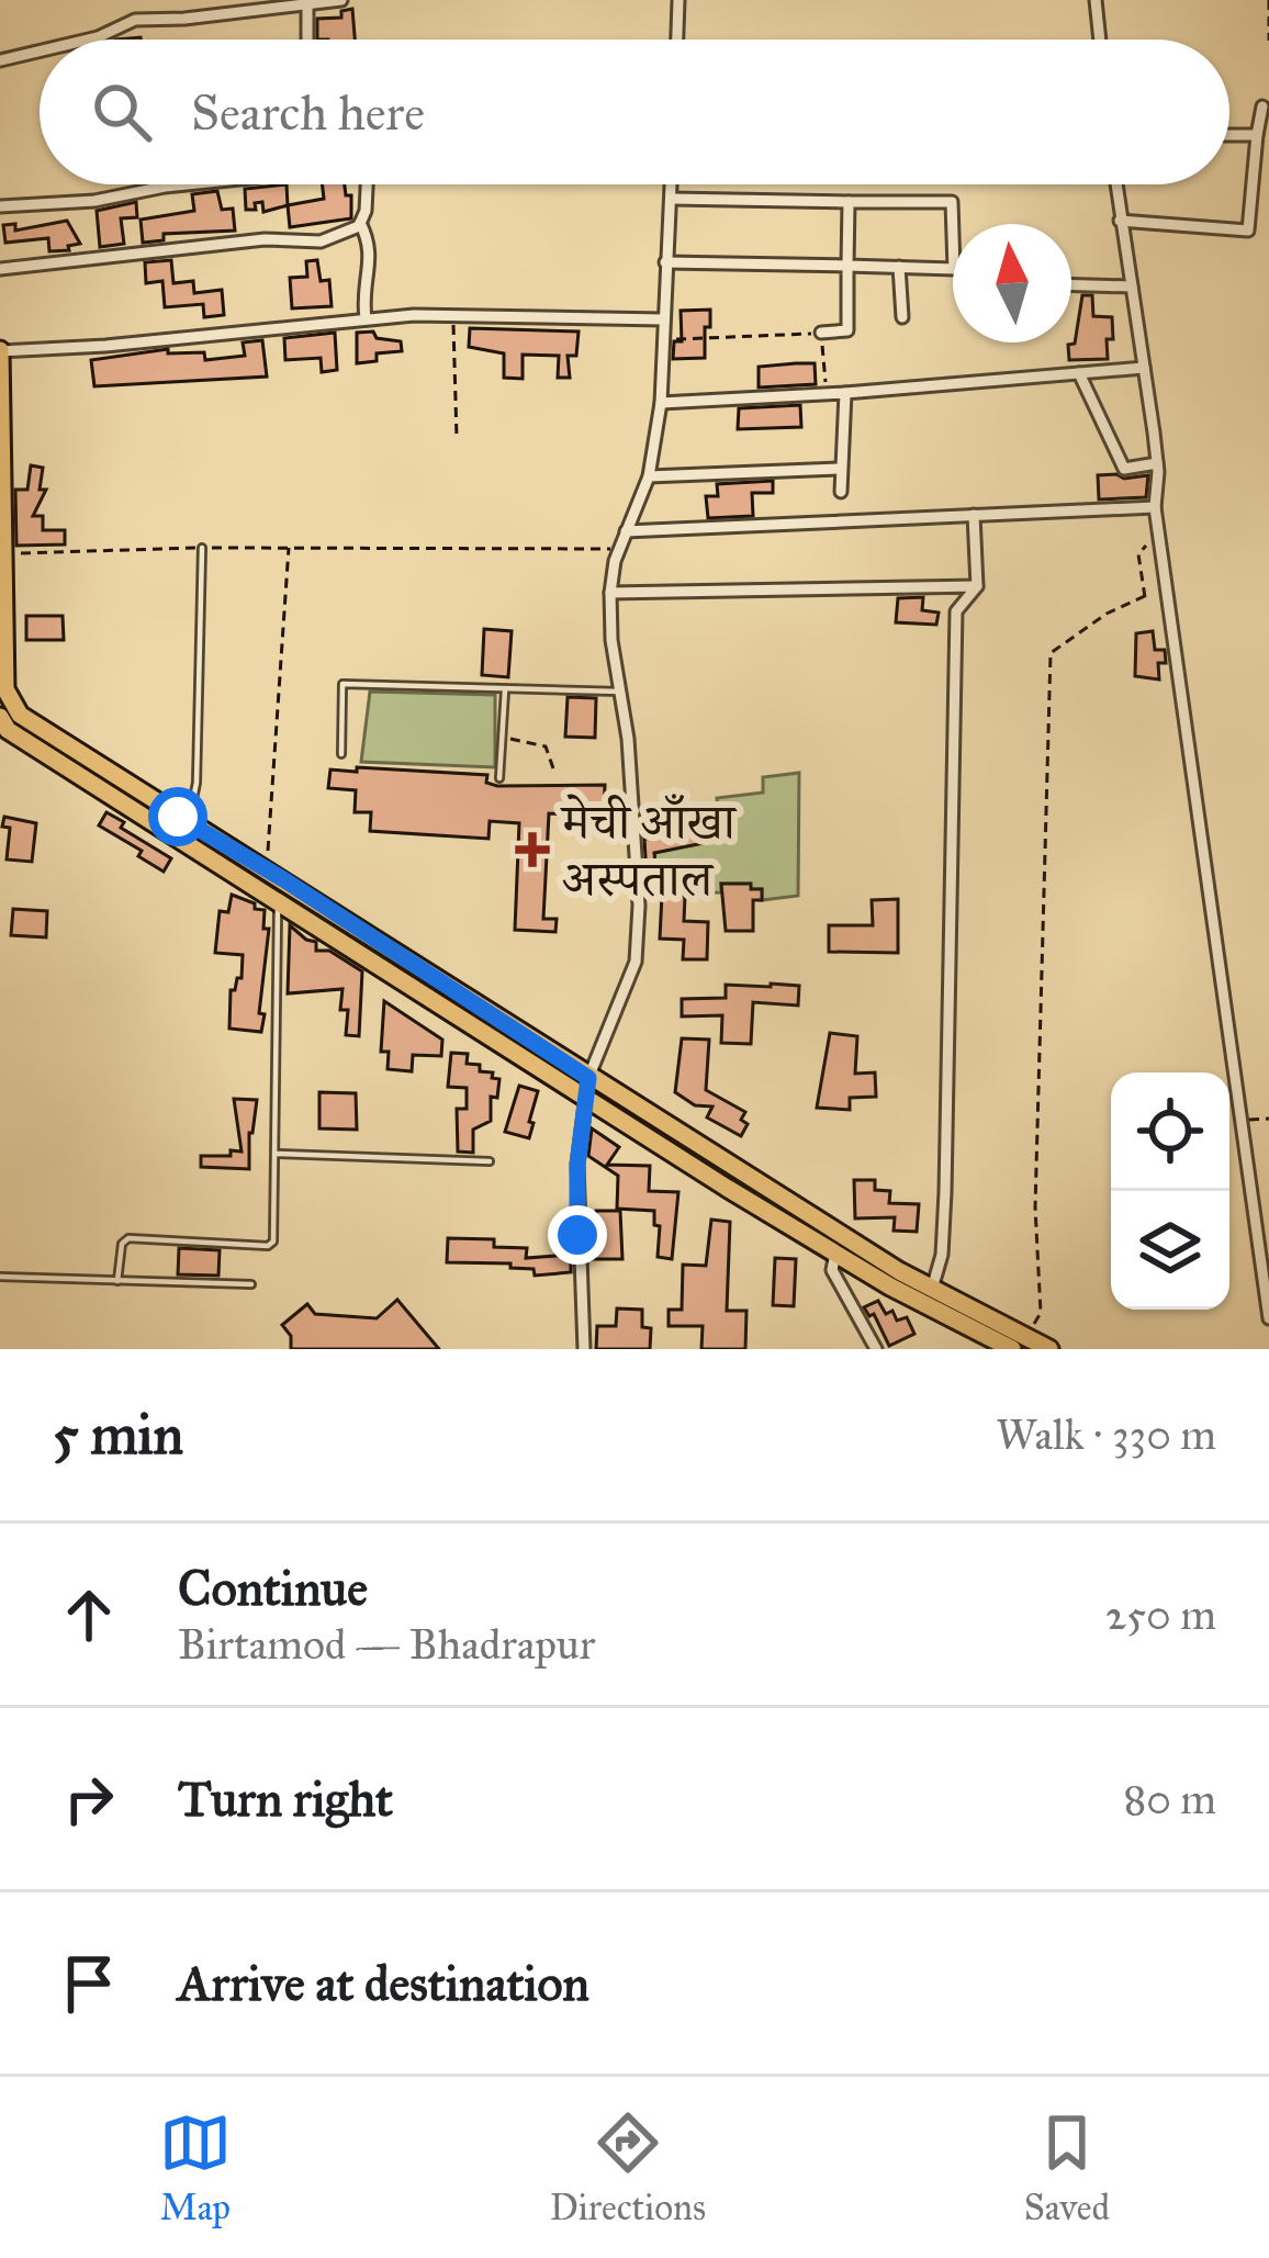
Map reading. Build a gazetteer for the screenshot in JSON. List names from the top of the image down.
{
  "places": {
    "health": ["मेची आँखा अस्पताल"]
  },
  "north": "top",
  "page": {
    "search": "Search here",
    "heading": ["5 min", "Walk · 330 m"],
    "list": [
      ["Continue", "Birtamod — Bhadrapur", "250 m"],
      ["Turn right", "80 m"],
      "Arrive at destination"
    ],
    "nav": ["Map", "Directions", "Saved"]
  }
}
